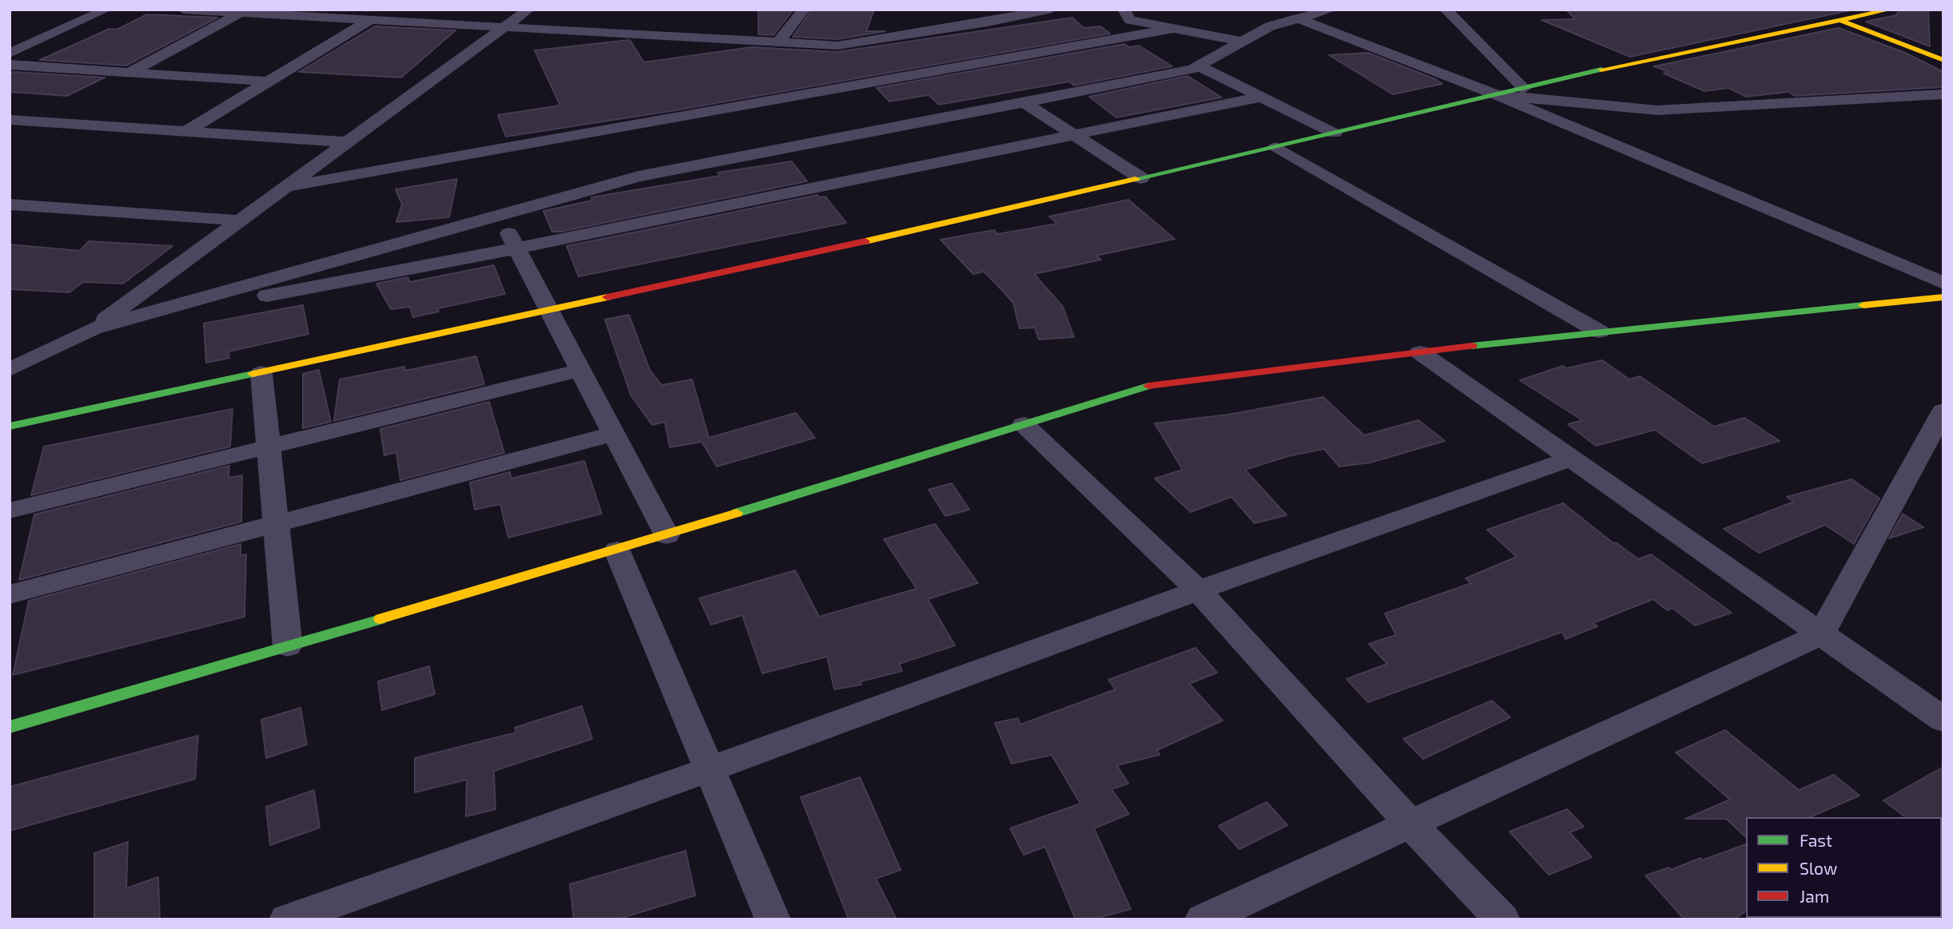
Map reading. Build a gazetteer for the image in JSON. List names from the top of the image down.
{
  "legend": ["Fast", "Slow", "Jam"]
}
